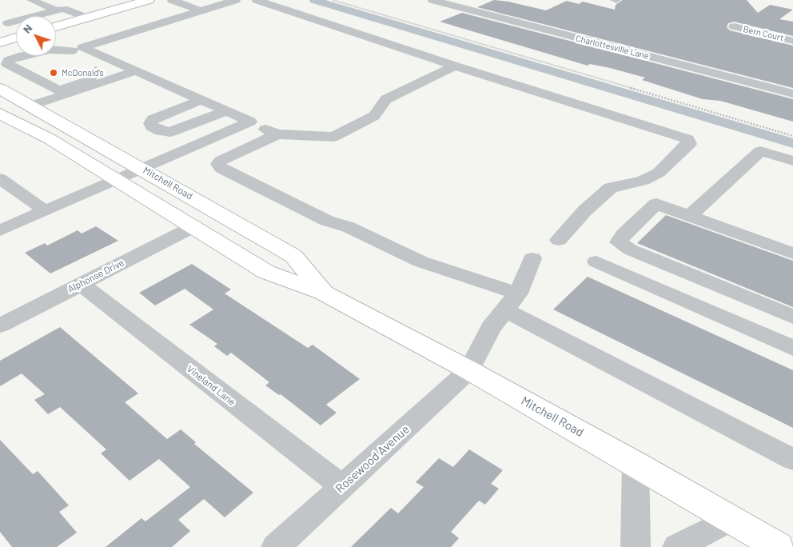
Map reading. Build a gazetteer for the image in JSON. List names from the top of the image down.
{
  "streets": {
    "main road": ["Mitchell Road"],
    "street": [
      "Bern Court",
      "Charlottesville Lane",
      "Alphonse Drive",
      "Vineland Lane",
      "Rosewood Avenue"
    ]
  },
  "crossings": [
    ["Mitchell Road", "Alphonse Drive"],
    ["Mitchell Road", "Rosewood Avenue"],
    ["Alphonse Drive", "Vineland Lane"],
    ["Vineland Lane", "Rosewood Avenue"]
  ],
  "places": ["McDonald's"],
  "north": "top left"
}
